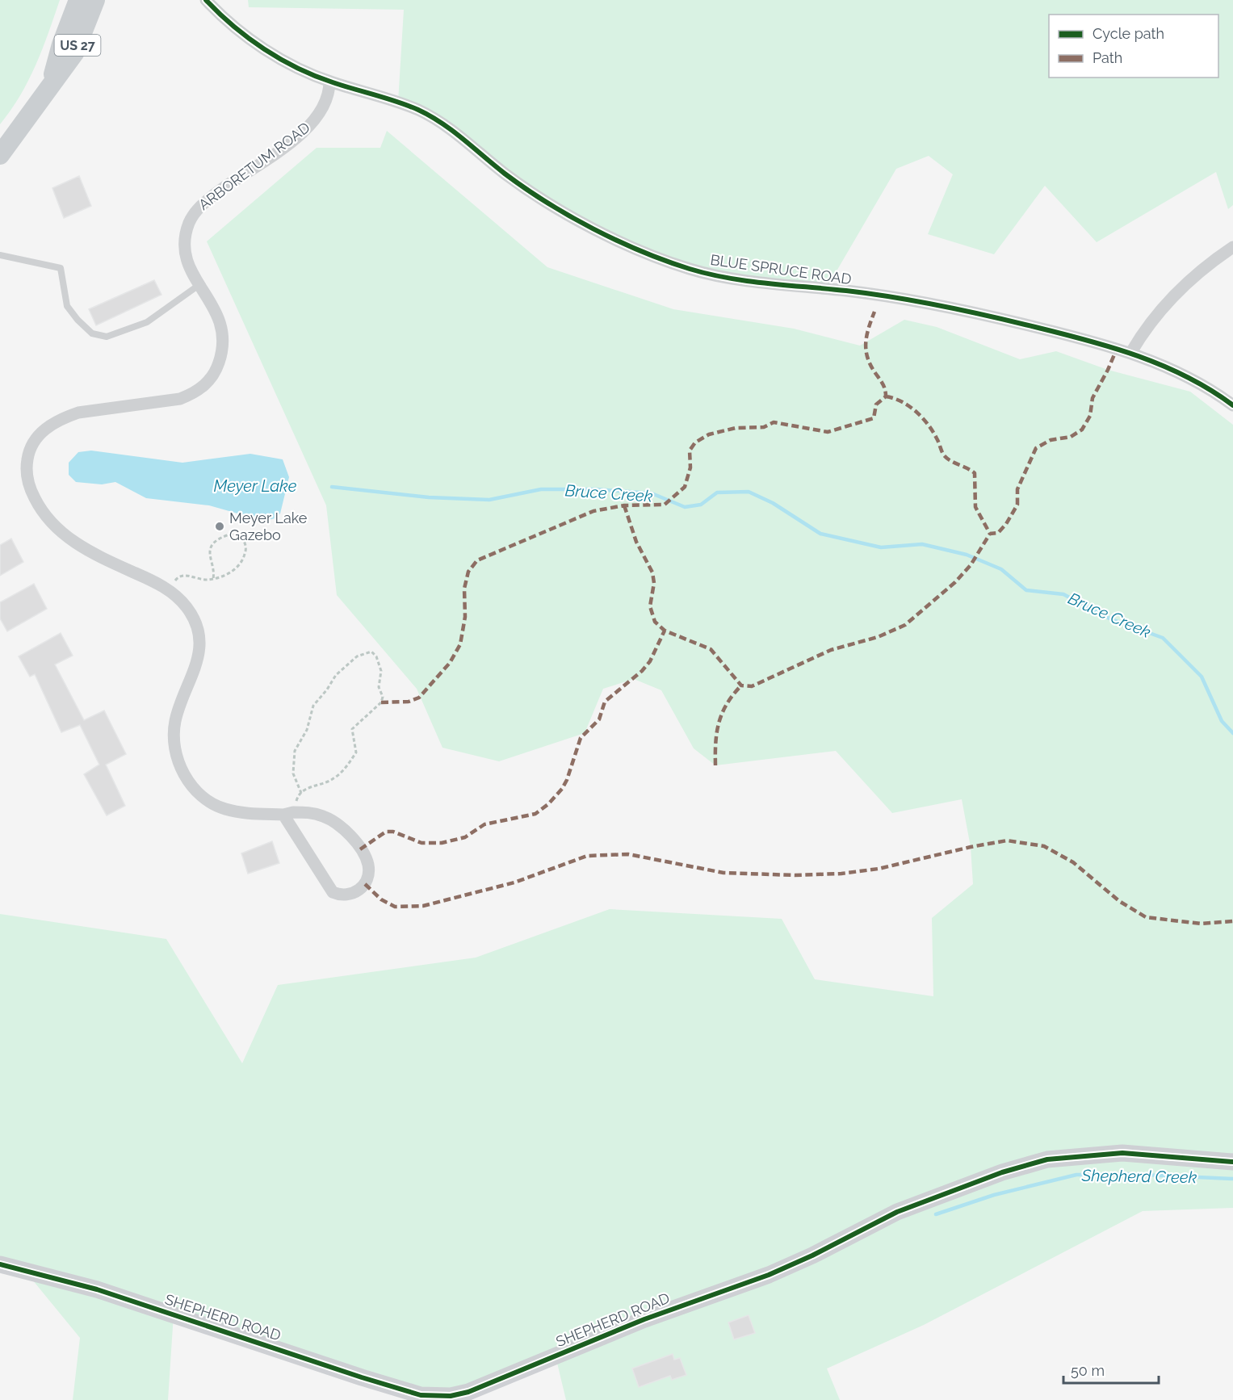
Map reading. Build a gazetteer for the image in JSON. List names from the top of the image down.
{
  "streets": {
    "main road": ["US 27"],
    "street": ["ARBORETUM ROAD", "BLUE SPRUCE ROAD", "SHEPHERD ROAD"]
  },
  "crossings": [
    ["ARBORETUM ROAD", "BLUE SPRUCE ROAD"]
  ],
  "water": ["Meyer Lake", "Bruce Creek", "Shepherd Creek"],
  "places": ["Meyer Lake Gazebo"],
  "legend": ["Cycle path", "Path"],
  "scale_bar": "50 m"
}
